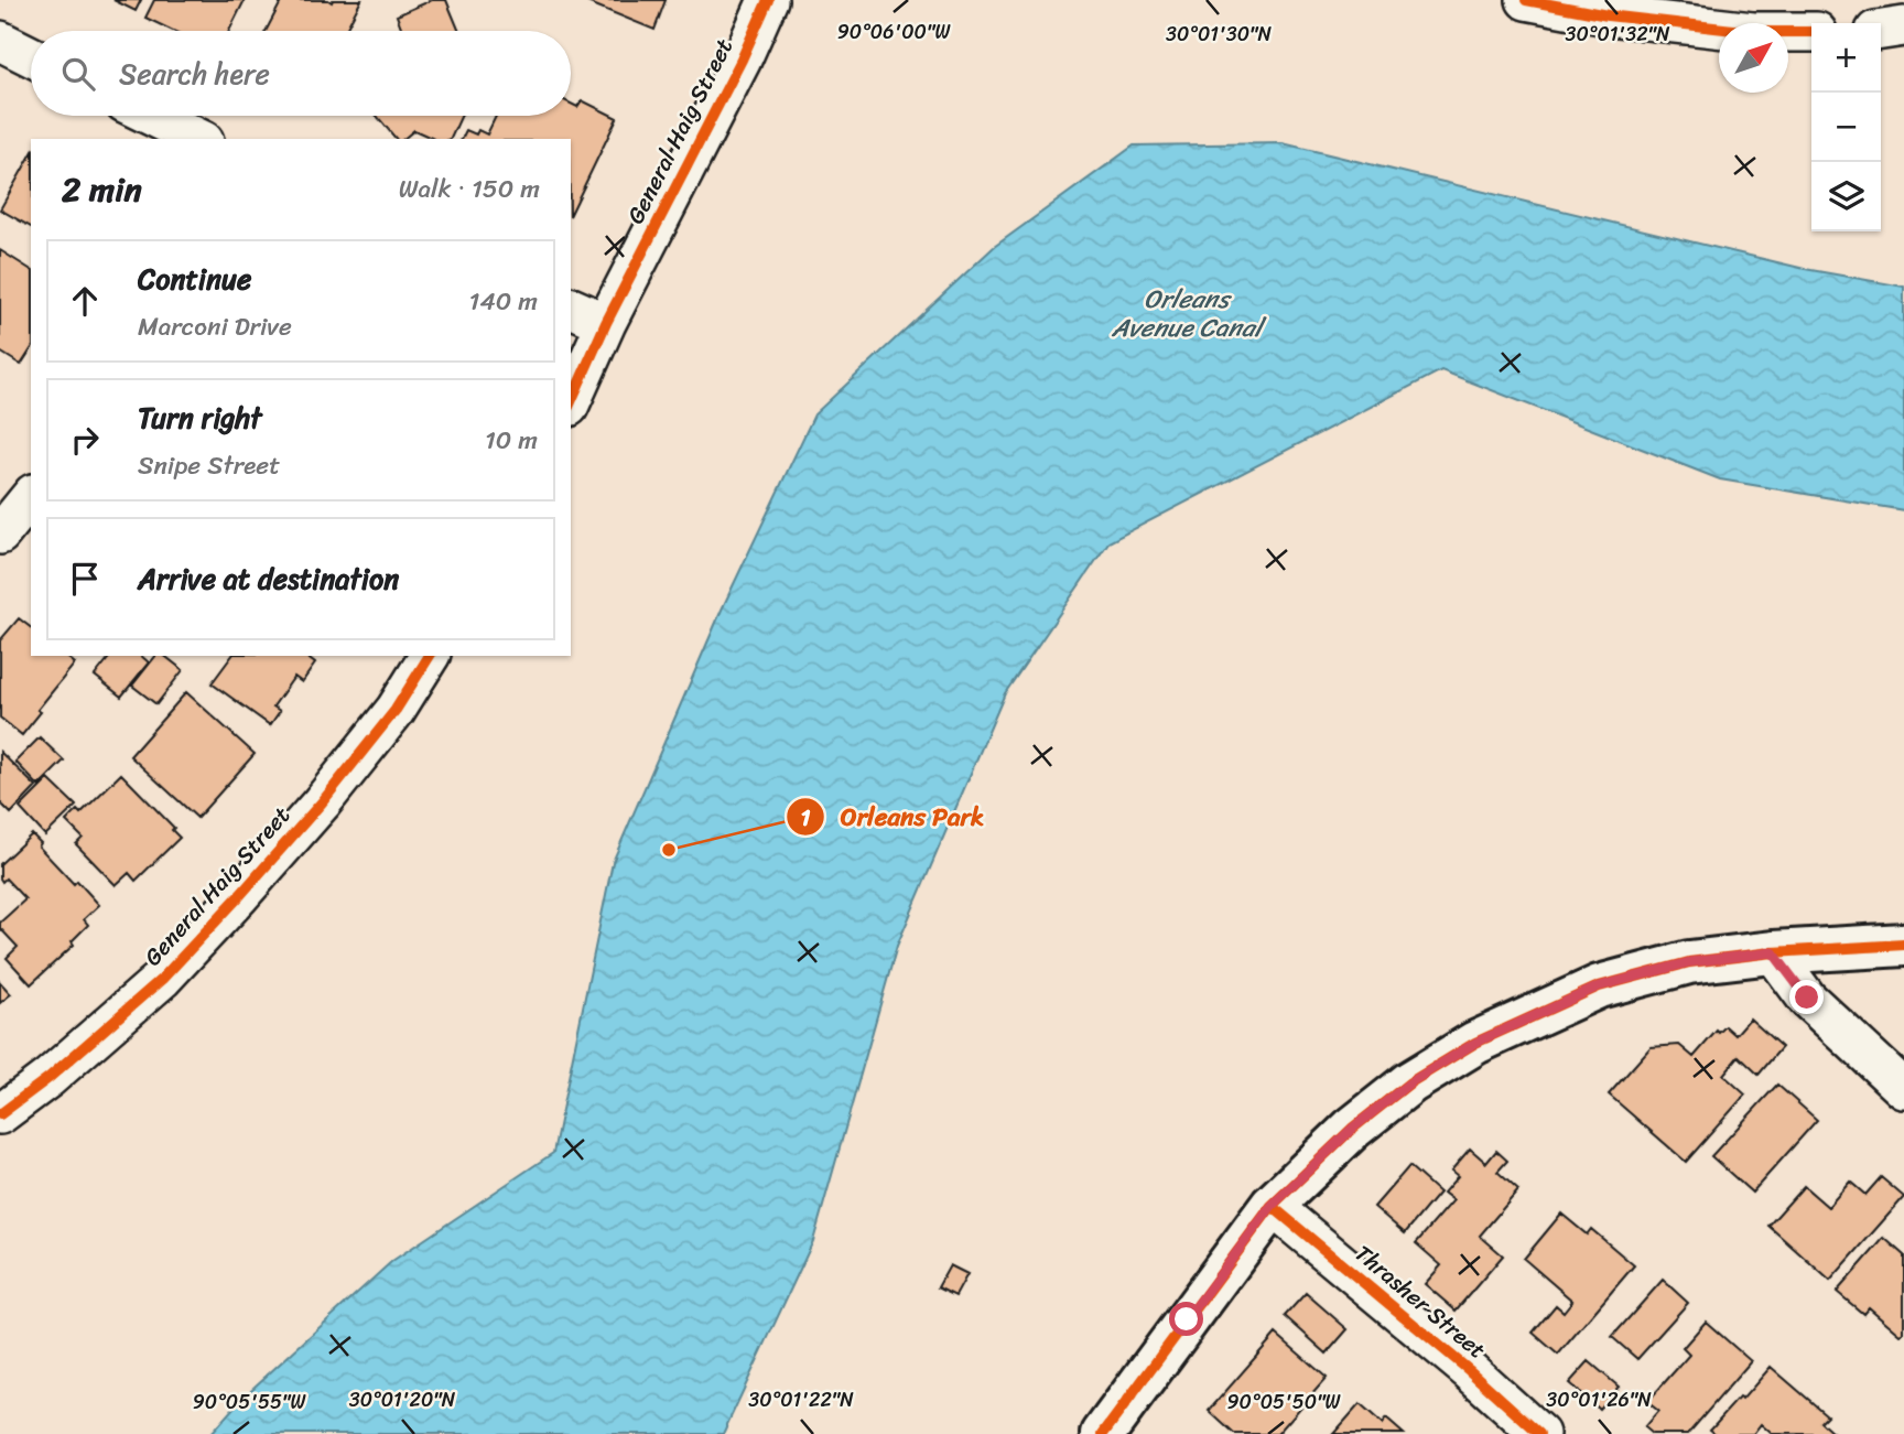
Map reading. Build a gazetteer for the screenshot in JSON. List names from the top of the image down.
{
  "streets": {
    "street": ["General Haig Street", "Thrasher Street"]
  },
  "water": ["Orleans Avenue Canal"],
  "places": ["Orleans Park"],
  "north": "top right",
  "page": {
    "map_buttons": ["+", "−"],
    "search": "Search here",
    "heading": ["2 min", "Walk · 150 m"],
    "list": [
      ["Continue", "Marconi Drive", "140 m"],
      ["Turn right", "Snipe Street", "10 m"],
      "Arrive at destination"
    ]
  },
  "coordinates": [
    "90°06'00\"W",
    "30°01'30\"N",
    "30°01'32\"N",
    "30°01'20\"N",
    "30°01'22\"N",
    "30°01'26\"N",
    "90°05'55\"W",
    "90°05'50\"W"
  ]
}
